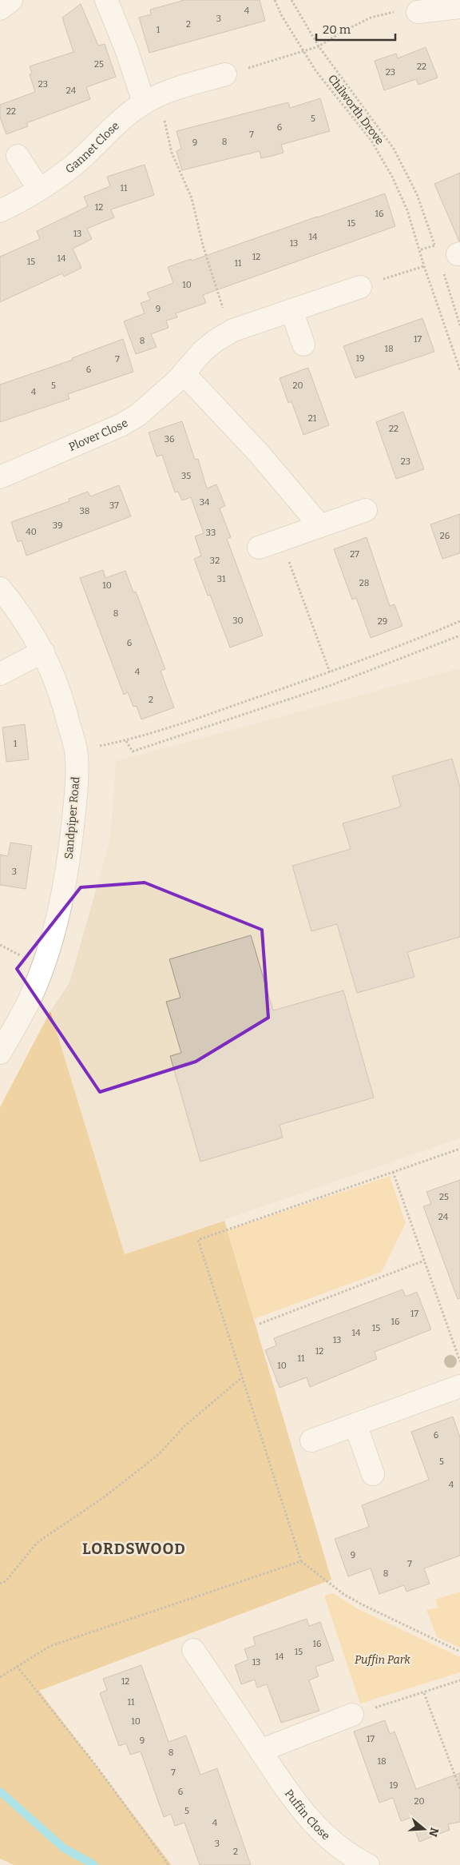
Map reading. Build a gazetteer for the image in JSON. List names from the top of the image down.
{
  "streets": {
    "street": [
      "Gannet Close",
      "Plover Close",
      "Sandpiper Road",
      "Puffin Close"
    ],
    "path": ["Chilworth Drove"]
  },
  "districts": ["LORDSWOOD"],
  "parks": ["Puffin Park"],
  "house_numbers": [
    "4",
    "3",
    "2",
    "1",
    "25",
    "22",
    "23",
    "23",
    "24",
    "22",
    "5",
    "6",
    "7",
    "8",
    "9",
    "11",
    "12",
    "16",
    "15",
    "13",
    "14",
    "13",
    "12",
    "14",
    "15",
    "11",
    "10",
    "9",
    "17",
    "8",
    "18",
    "19",
    "7",
    "6",
    "5",
    "20",
    "4",
    "21",
    "22",
    "36",
    "23",
    "35",
    "34",
    "37",
    "38",
    "39",
    "40",
    "33",
    "26",
    "27",
    "32",
    "31",
    "28",
    "10",
    "8",
    "30",
    "29",
    "6",
    "4",
    "2",
    "1",
    "3",
    "25",
    "24",
    "17",
    "16",
    "15",
    "14",
    "13",
    "12",
    "11",
    "10",
    "6",
    "5",
    "4",
    "9",
    "7",
    "8",
    "16",
    "15",
    "14",
    "13",
    "12",
    "11",
    "10",
    "17",
    "9",
    "8",
    "18",
    "7",
    "19",
    "6",
    "20",
    "5",
    "4",
    "3",
    "2"
  ],
  "scale_bar": "20 m",
  "north": "right"
}
